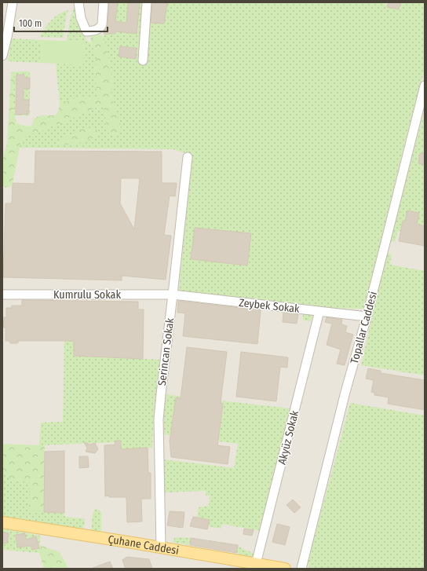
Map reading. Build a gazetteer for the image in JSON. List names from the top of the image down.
{
  "streets": {
    "main road": ["Çuhane Caddesi"],
    "street": [
      "Kumrulu Sokak",
      "Zeybek Sokak",
      "Topallar Caddesi",
      "Serincan Sokak",
      "Akyüz Sokak"
    ]
  },
  "crossings": [
    ["Kumrulu Sokak", "Zeybek Sokak"],
    ["Kumrulu Sokak", "Serincan Sokak"],
    ["Zeybek Sokak", "Topallar Caddesi"],
    ["Zeybek Sokak", "Serincan Sokak"],
    ["Zeybek Sokak", "Akyüz Sokak"],
    ["Serincan Sokak", "Çuhane Caddesi"],
    ["Akyüz Sokak", "Çuhane Caddesi"]
  ],
  "scale_bar": "100 m"
}
